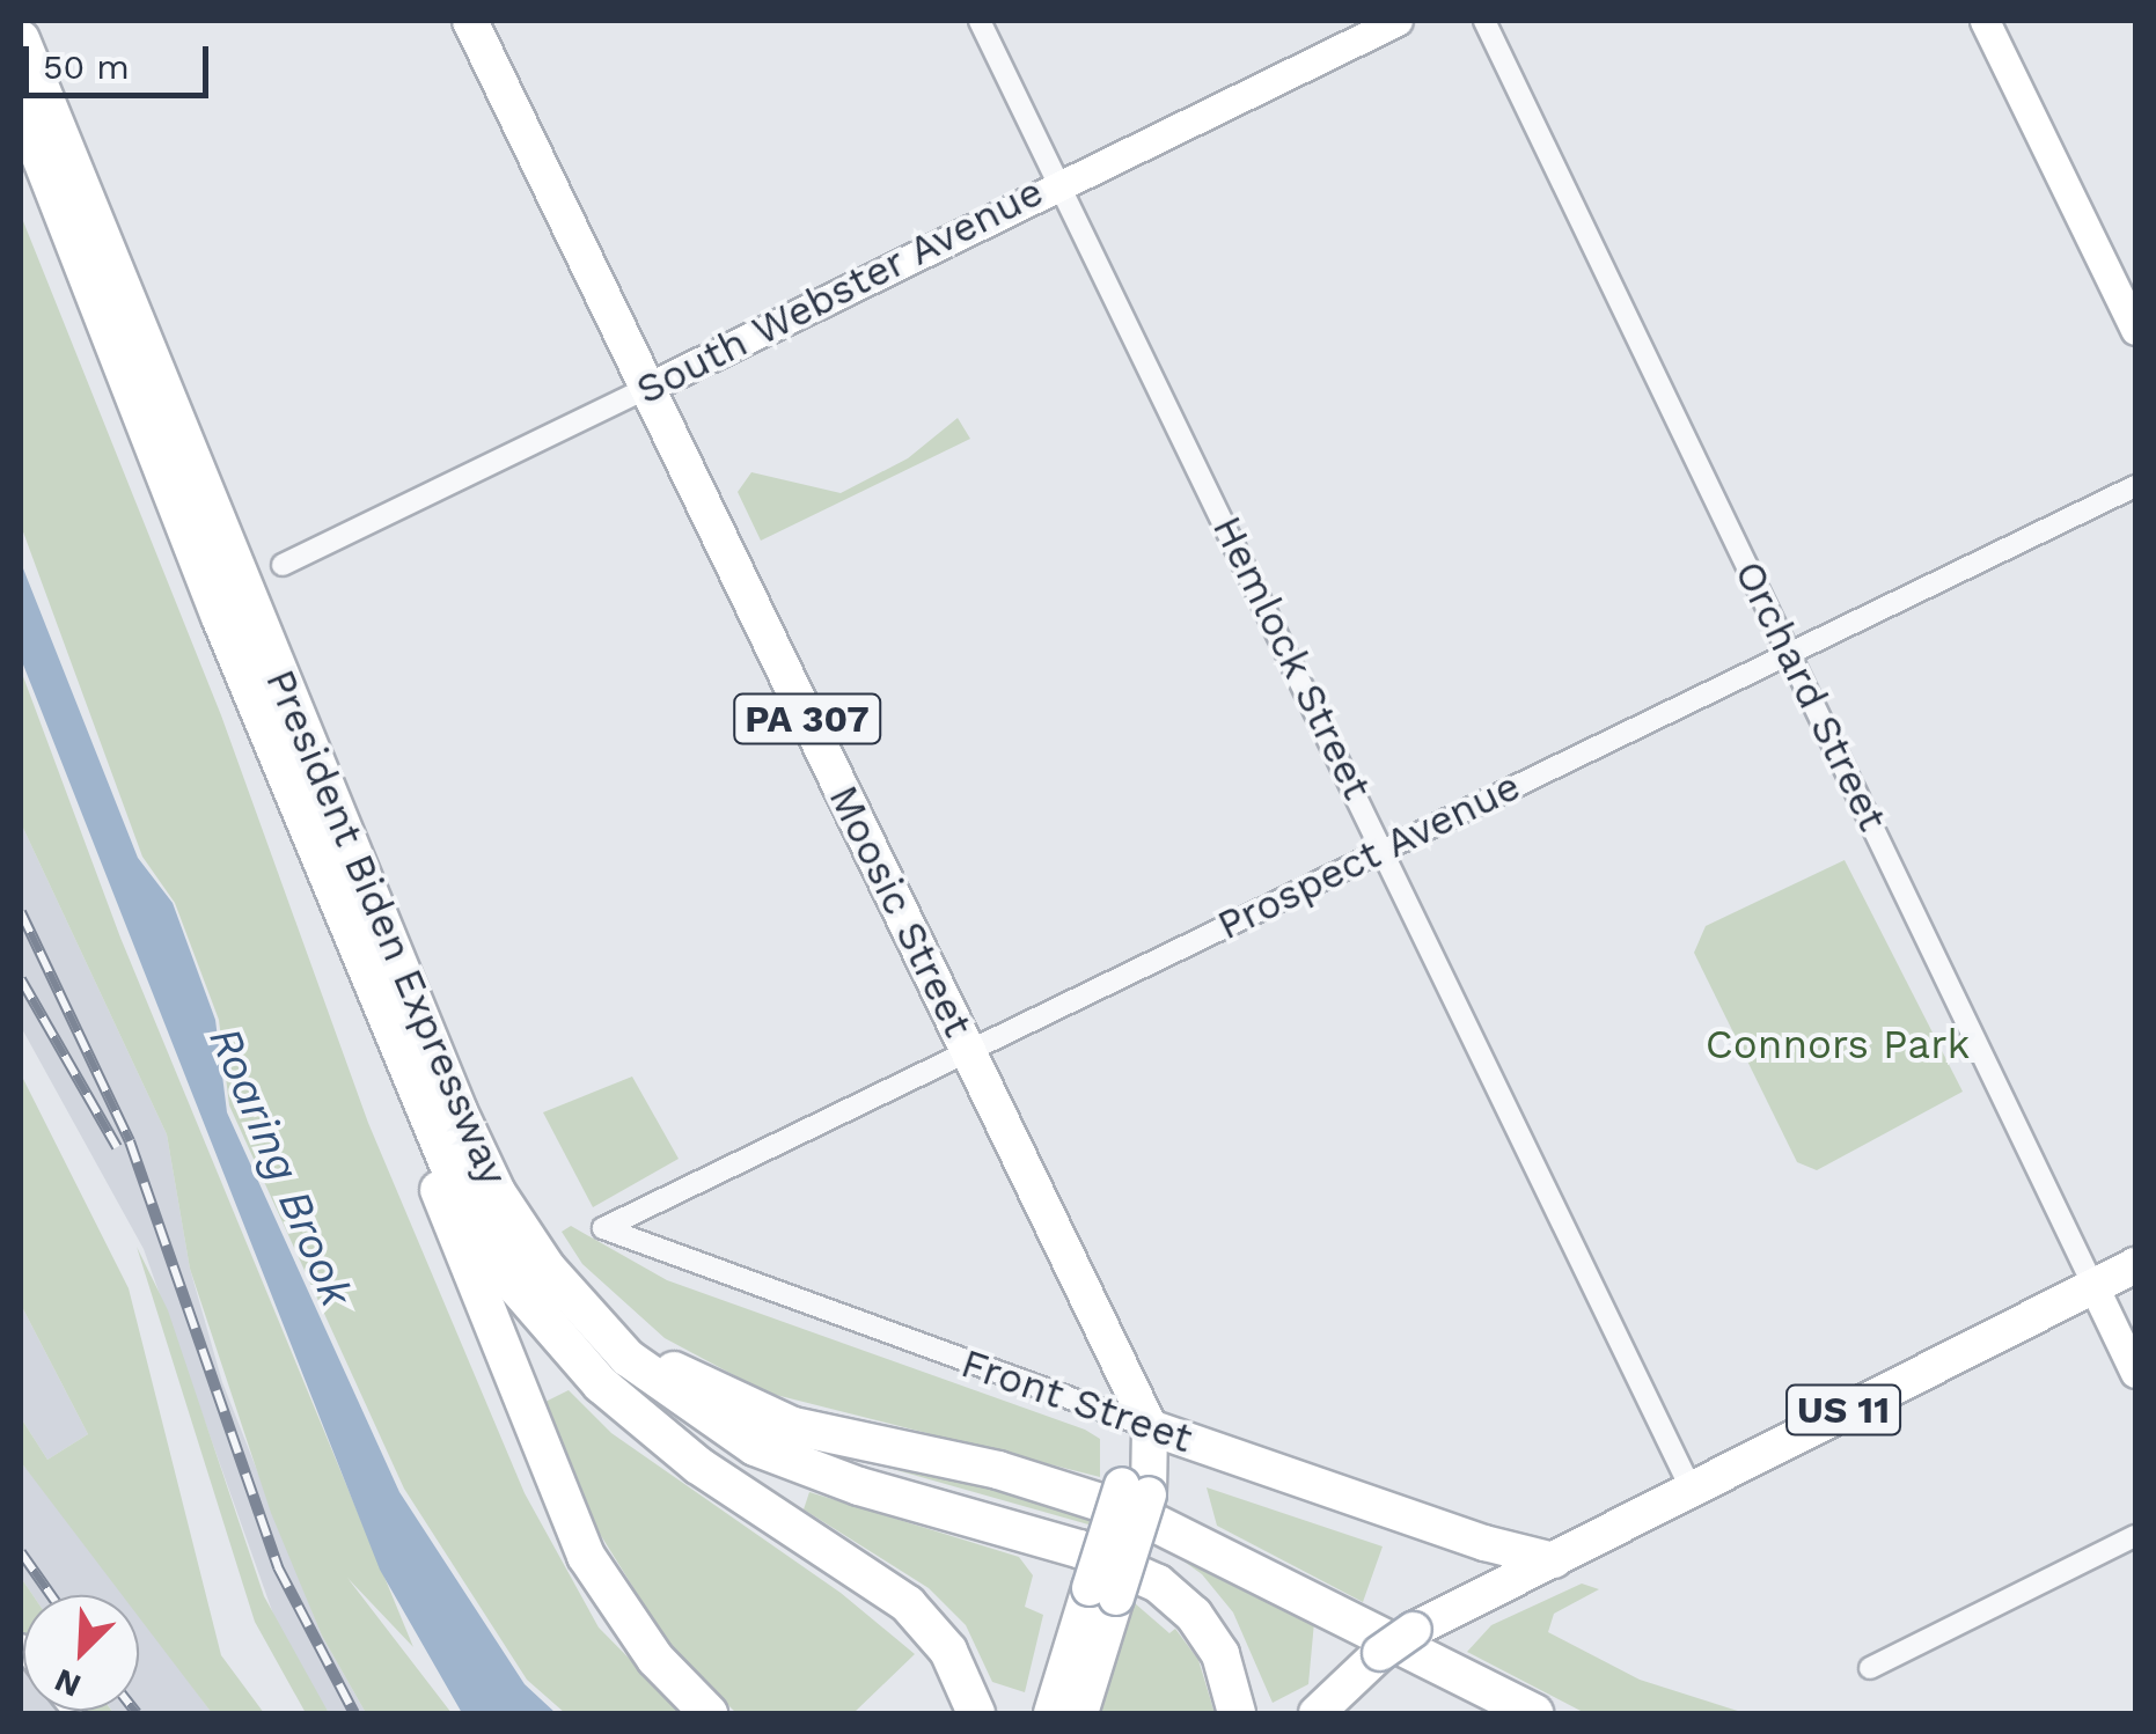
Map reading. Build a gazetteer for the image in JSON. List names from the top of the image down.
{
  "streets": {
    "highway": ["President Biden Expressway"],
    "main road": [
      "PA 307",
      "Moosic Street",
      "Front Street",
      "US 11"
    ],
    "street": [
      "South Webster Avenue",
      "Hemlock Street",
      "Orchard Street",
      "Prospect Avenue"
    ]
  },
  "crossings": [
    ["South Webster Avenue", "Hemlock Street"],
    ["South Webster Avenue", "Moosic Street"],
    ["Hemlock Street", "Prospect Avenue"],
    ["Hemlock Street", "US 11"],
    ["Orchard Street", "Prospect Avenue"],
    ["Orchard Street", "US 11"],
    ["PA 307", "Moosic Street"],
    ["PA 307", "Front Street"],
    ["Prospect Avenue", "Moosic Street"],
    ["Prospect Avenue", "Front Street"],
    ["Moosic Street", "Front Street"],
    ["Front Street", "US 11"]
  ],
  "water": ["Roaring Brook"],
  "parks": ["Connors Park"],
  "scale_bar": "50 m",
  "north": "bottom left"
}
